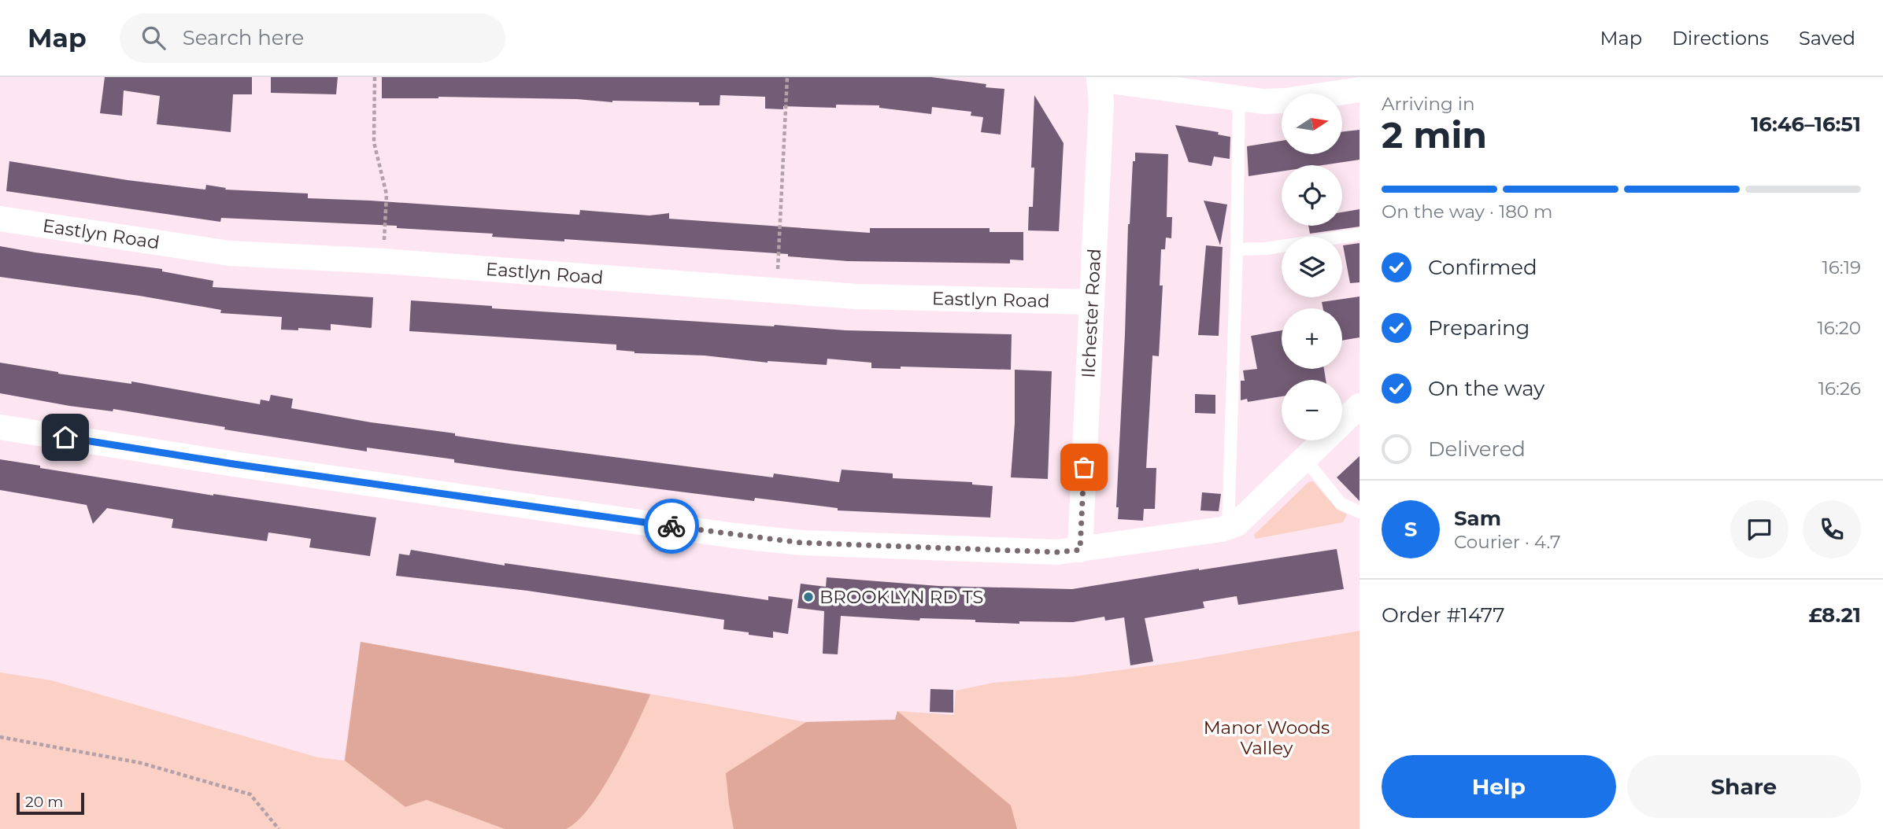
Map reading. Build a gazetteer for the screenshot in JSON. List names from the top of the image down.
{
  "streets": {
    "street": ["Eastlyn Road", "Ilchester Road"]
  },
  "crossings": [
    ["Eastlyn Road", "Ilchester Road"]
  ],
  "parks": ["Manor Woods Valley"],
  "places": ["BROOKLYN RD TS"],
  "scale_bar": "20 m",
  "north": "right",
  "page": {
    "header": "Map",
    "search": "Search here",
    "nav": ["Map", "Directions", "Saved"],
    "heading": ["2 min", "Arriving in", "16:46–16:51"],
    "panel": [
      "Sam",
      "Courier · 4.7",
      "Order #1477",
      "£8.21"
    ],
    "map_buttons": ["+", "−"],
    "bar": "On the way · 180 m",
    "list": [
      ["Confirmed", "16:19"],
      ["Preparing", "16:20"],
      ["On the way", "16:26"],
      "Delivered"
    ],
    "round": "S",
    "buttons": ["Help", "Share"],
    "scale": "20 m"
  }
}
